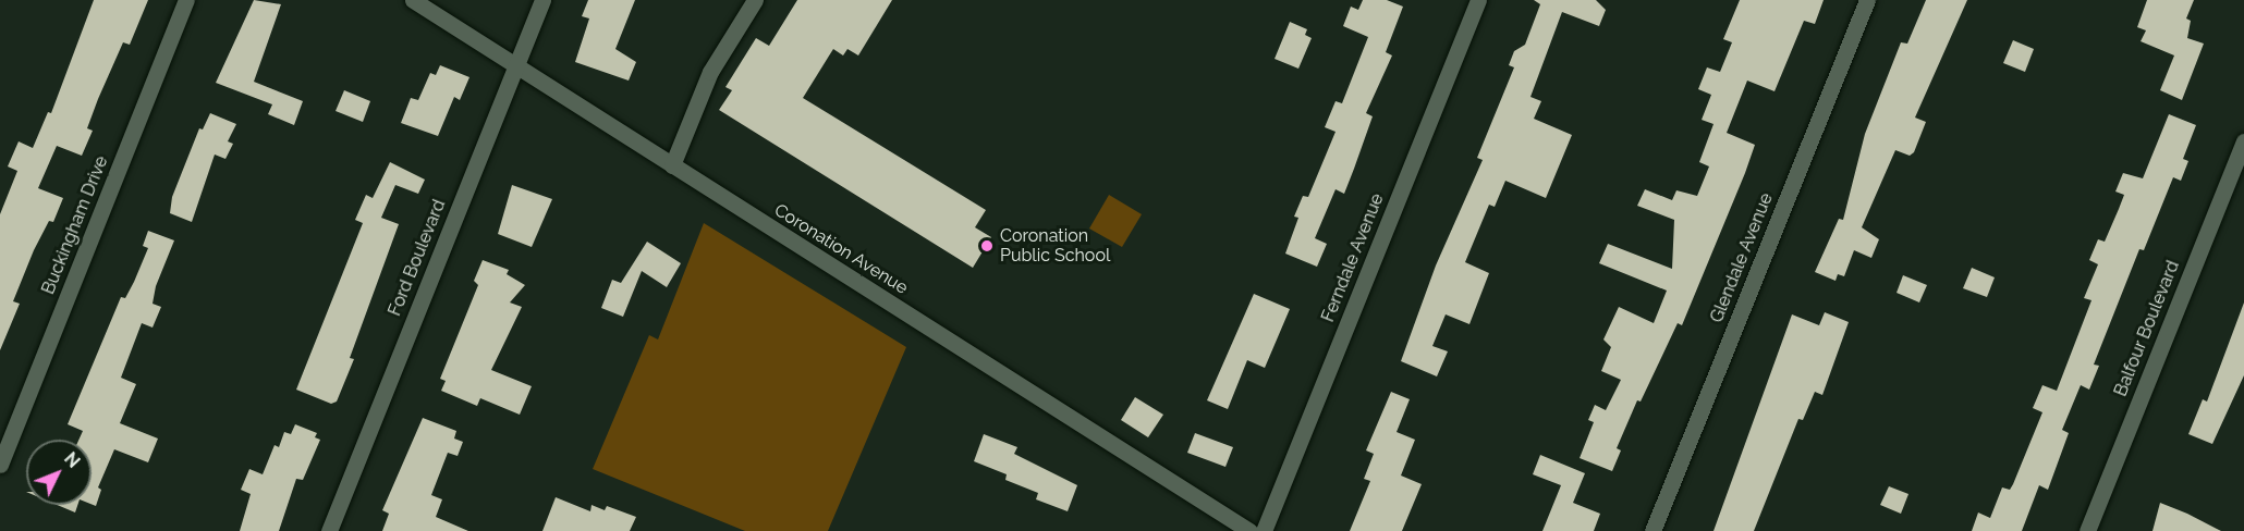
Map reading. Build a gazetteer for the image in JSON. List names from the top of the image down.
{
  "streets": {
    "street": [
      "Buckingham Drive",
      "Coronation Avenue",
      "Ford Boulevard",
      "Ferndale Avenue",
      "Glendale Avenue",
      "Balfour Boulevard"
    ]
  },
  "crossings": [
    ["Coronation Avenue", "Ford Boulevard"]
  ],
  "places": ["Coronation Public School"],
  "north": "top right"
}
